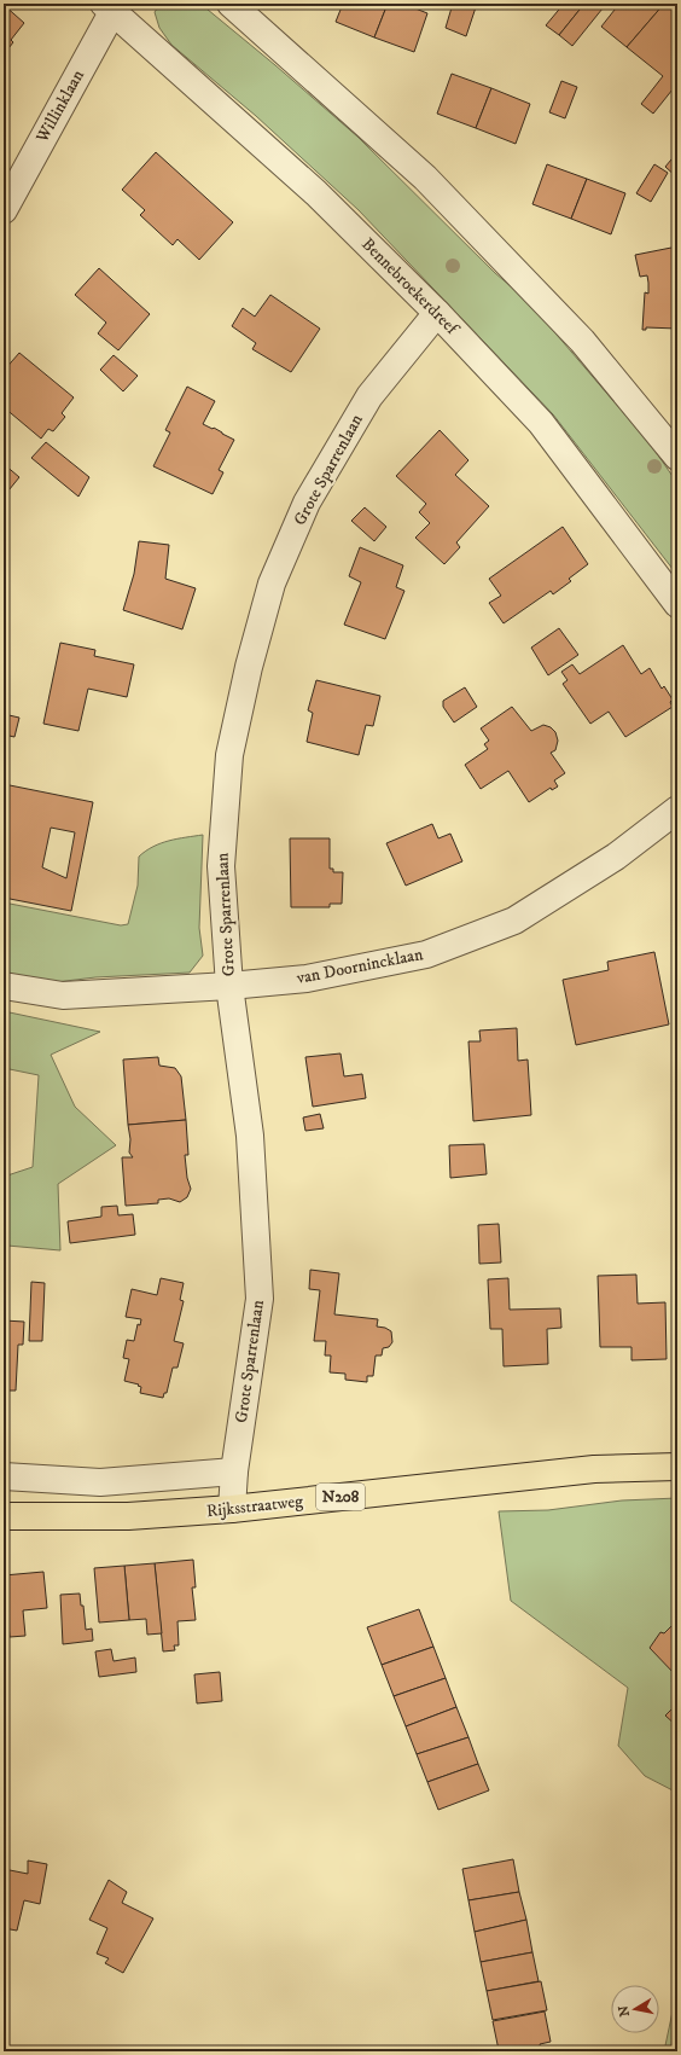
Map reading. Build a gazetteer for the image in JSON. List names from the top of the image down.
{
  "streets": {
    "main road": ["N208", "Rijksstraatweg"],
    "street": [
      "Willinklaan",
      "Bennebroekerdreef",
      "Grote Sparrenlaan",
      "van Doornincklaan"
    ]
  },
  "crossings": [
    ["Willinklaan", "Bennebroekerdreef"],
    ["Bennebroekerdreef", "Grote Sparrenlaan"],
    ["Grote Sparrenlaan", "van Doornincklaan"],
    ["Grote Sparrenlaan", "Rijksstraatweg"]
  ],
  "north": "left"
}
